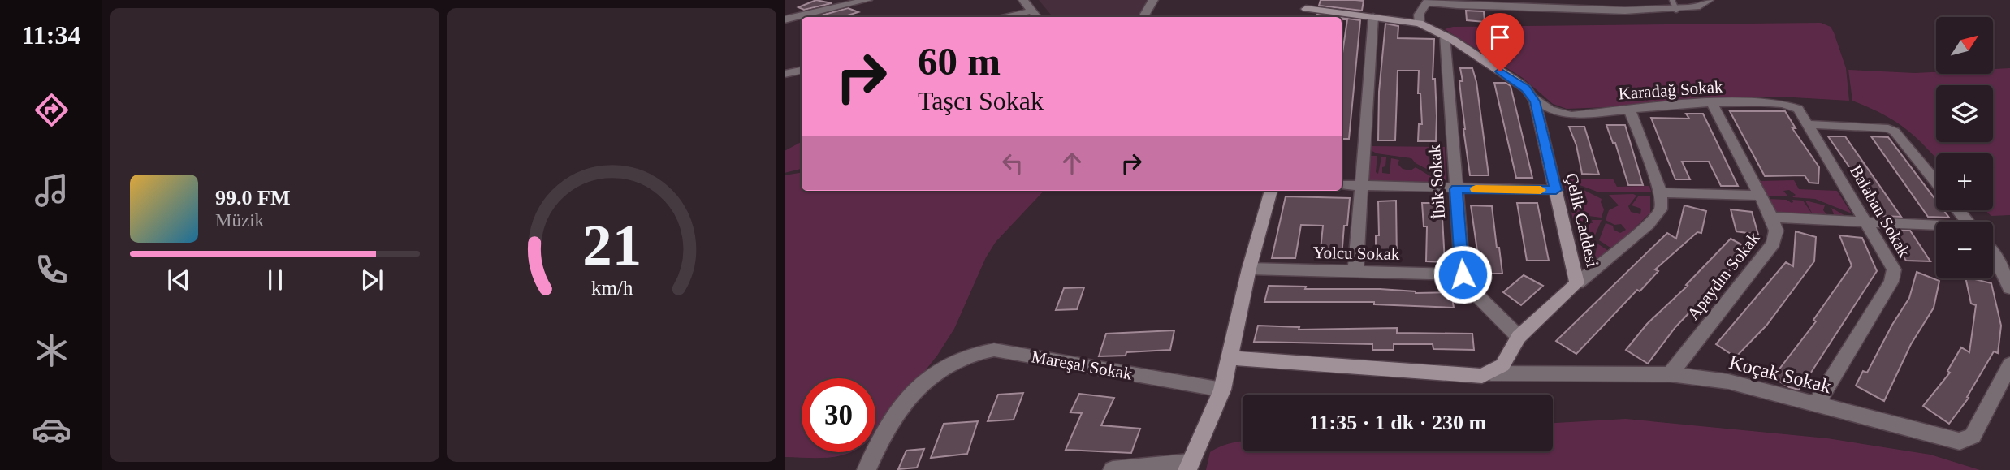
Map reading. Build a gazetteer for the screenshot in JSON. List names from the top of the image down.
{
  "streets": {
    "street": [
      "Karadağ Sokak",
      "İbik Sokak",
      "Balaban Sokak",
      "Çelik Caddesi",
      "Yolcu Sokak",
      "Apaydın Sokak",
      "Mareşal Sokak",
      "Koçak Sokak"
    ]
  },
  "crossings": [
    ["Karadağ Sokak", "Balaban Sokak"],
    ["Karadağ Sokak", "Çelik Caddesi"],
    ["Karadağ Sokak", "Apaydın Sokak"],
    ["İbik Sokak", "Yolcu Sokak"],
    ["Balaban Sokak", "Koçak Sokak"],
    ["Çelik Caddesi", "Koçak Sokak"],
    ["Apaydın Sokak", "Koçak Sokak"]
  ],
  "north": "top right",
  "page": {
    "tabs": "11:34",
    "map_buttons": ["+", "−"],
    "turn": ["60 m", "Taşcı Sokak"],
    "song": ["99.0 FM", "Müzik"],
    "limit": "30",
    "trip": "11:35 · 1 dk · 230 m",
    "gauge": ["21", "km/h"]
  }
}
